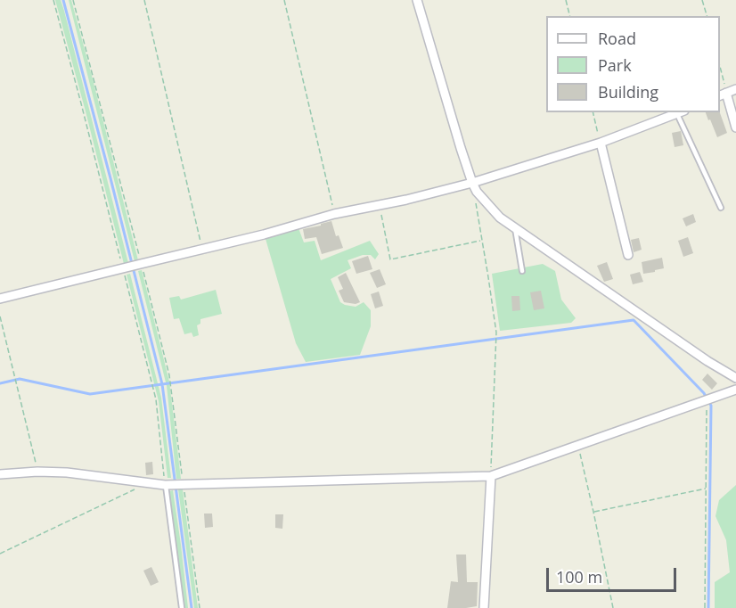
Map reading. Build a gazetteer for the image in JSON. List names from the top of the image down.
{
  "legend": ["Road", "Park", "Building"],
  "scale_bar": "100 m"
}
